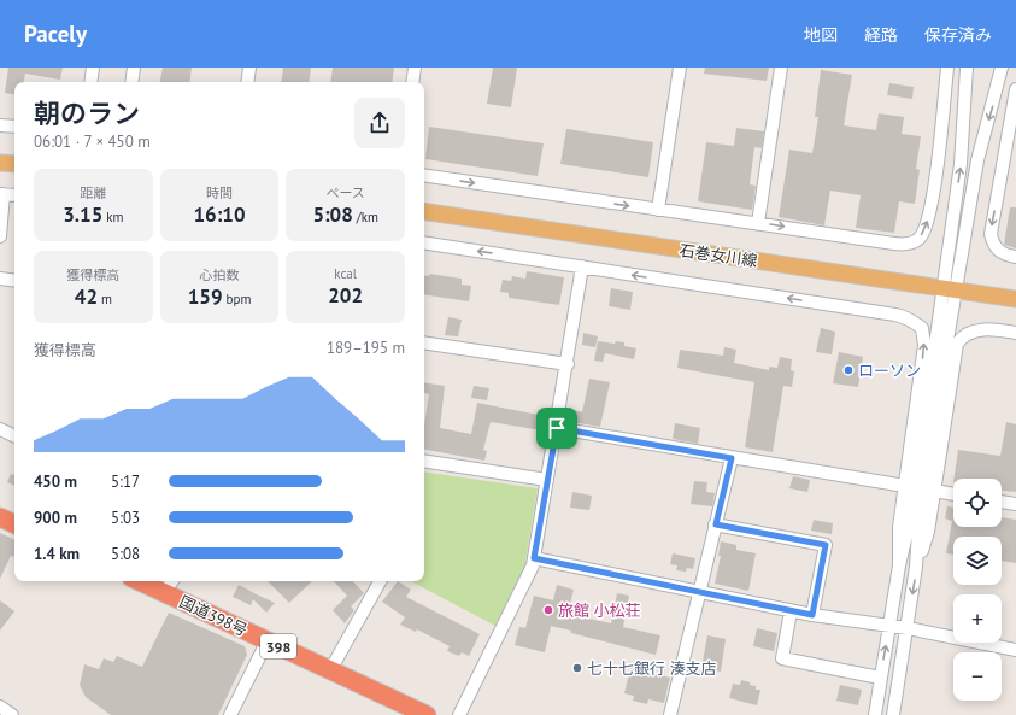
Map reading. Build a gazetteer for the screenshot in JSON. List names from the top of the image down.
{
  "streets": {
    "highway": ["国道398号", "398"],
    "main road": ["石巻女川線"]
  },
  "places": ["ローソン", "旅館 小松荘", "七十七銀行 湊支店"],
  "page": {
    "header": "Pacely",
    "nav": ["地図", "経路", "保存済み"],
    "heading": ["朝のラン", "06:01 · 7 × 450 m"],
    "stats": [
      ["距離", "3.15 km"],
      ["時間", "16:10"],
      ["ペース", "5:08 /km"],
      ["獲得標高", "42 m"],
      ["心拍数", "159 bpm"],
      ["kcal", "202"]
    ],
    "chart": ["獲得標高", "189–195 m"],
    "list": [
      {
        "name": "450 m",
        "note": "5:17"
      },
      {
        "name": "900 m",
        "note": "5:03"
      },
      {
        "name": "1.4 km",
        "note": "5:08"
      }
    ],
    "map_buttons": ["+", "−"]
  }
}
